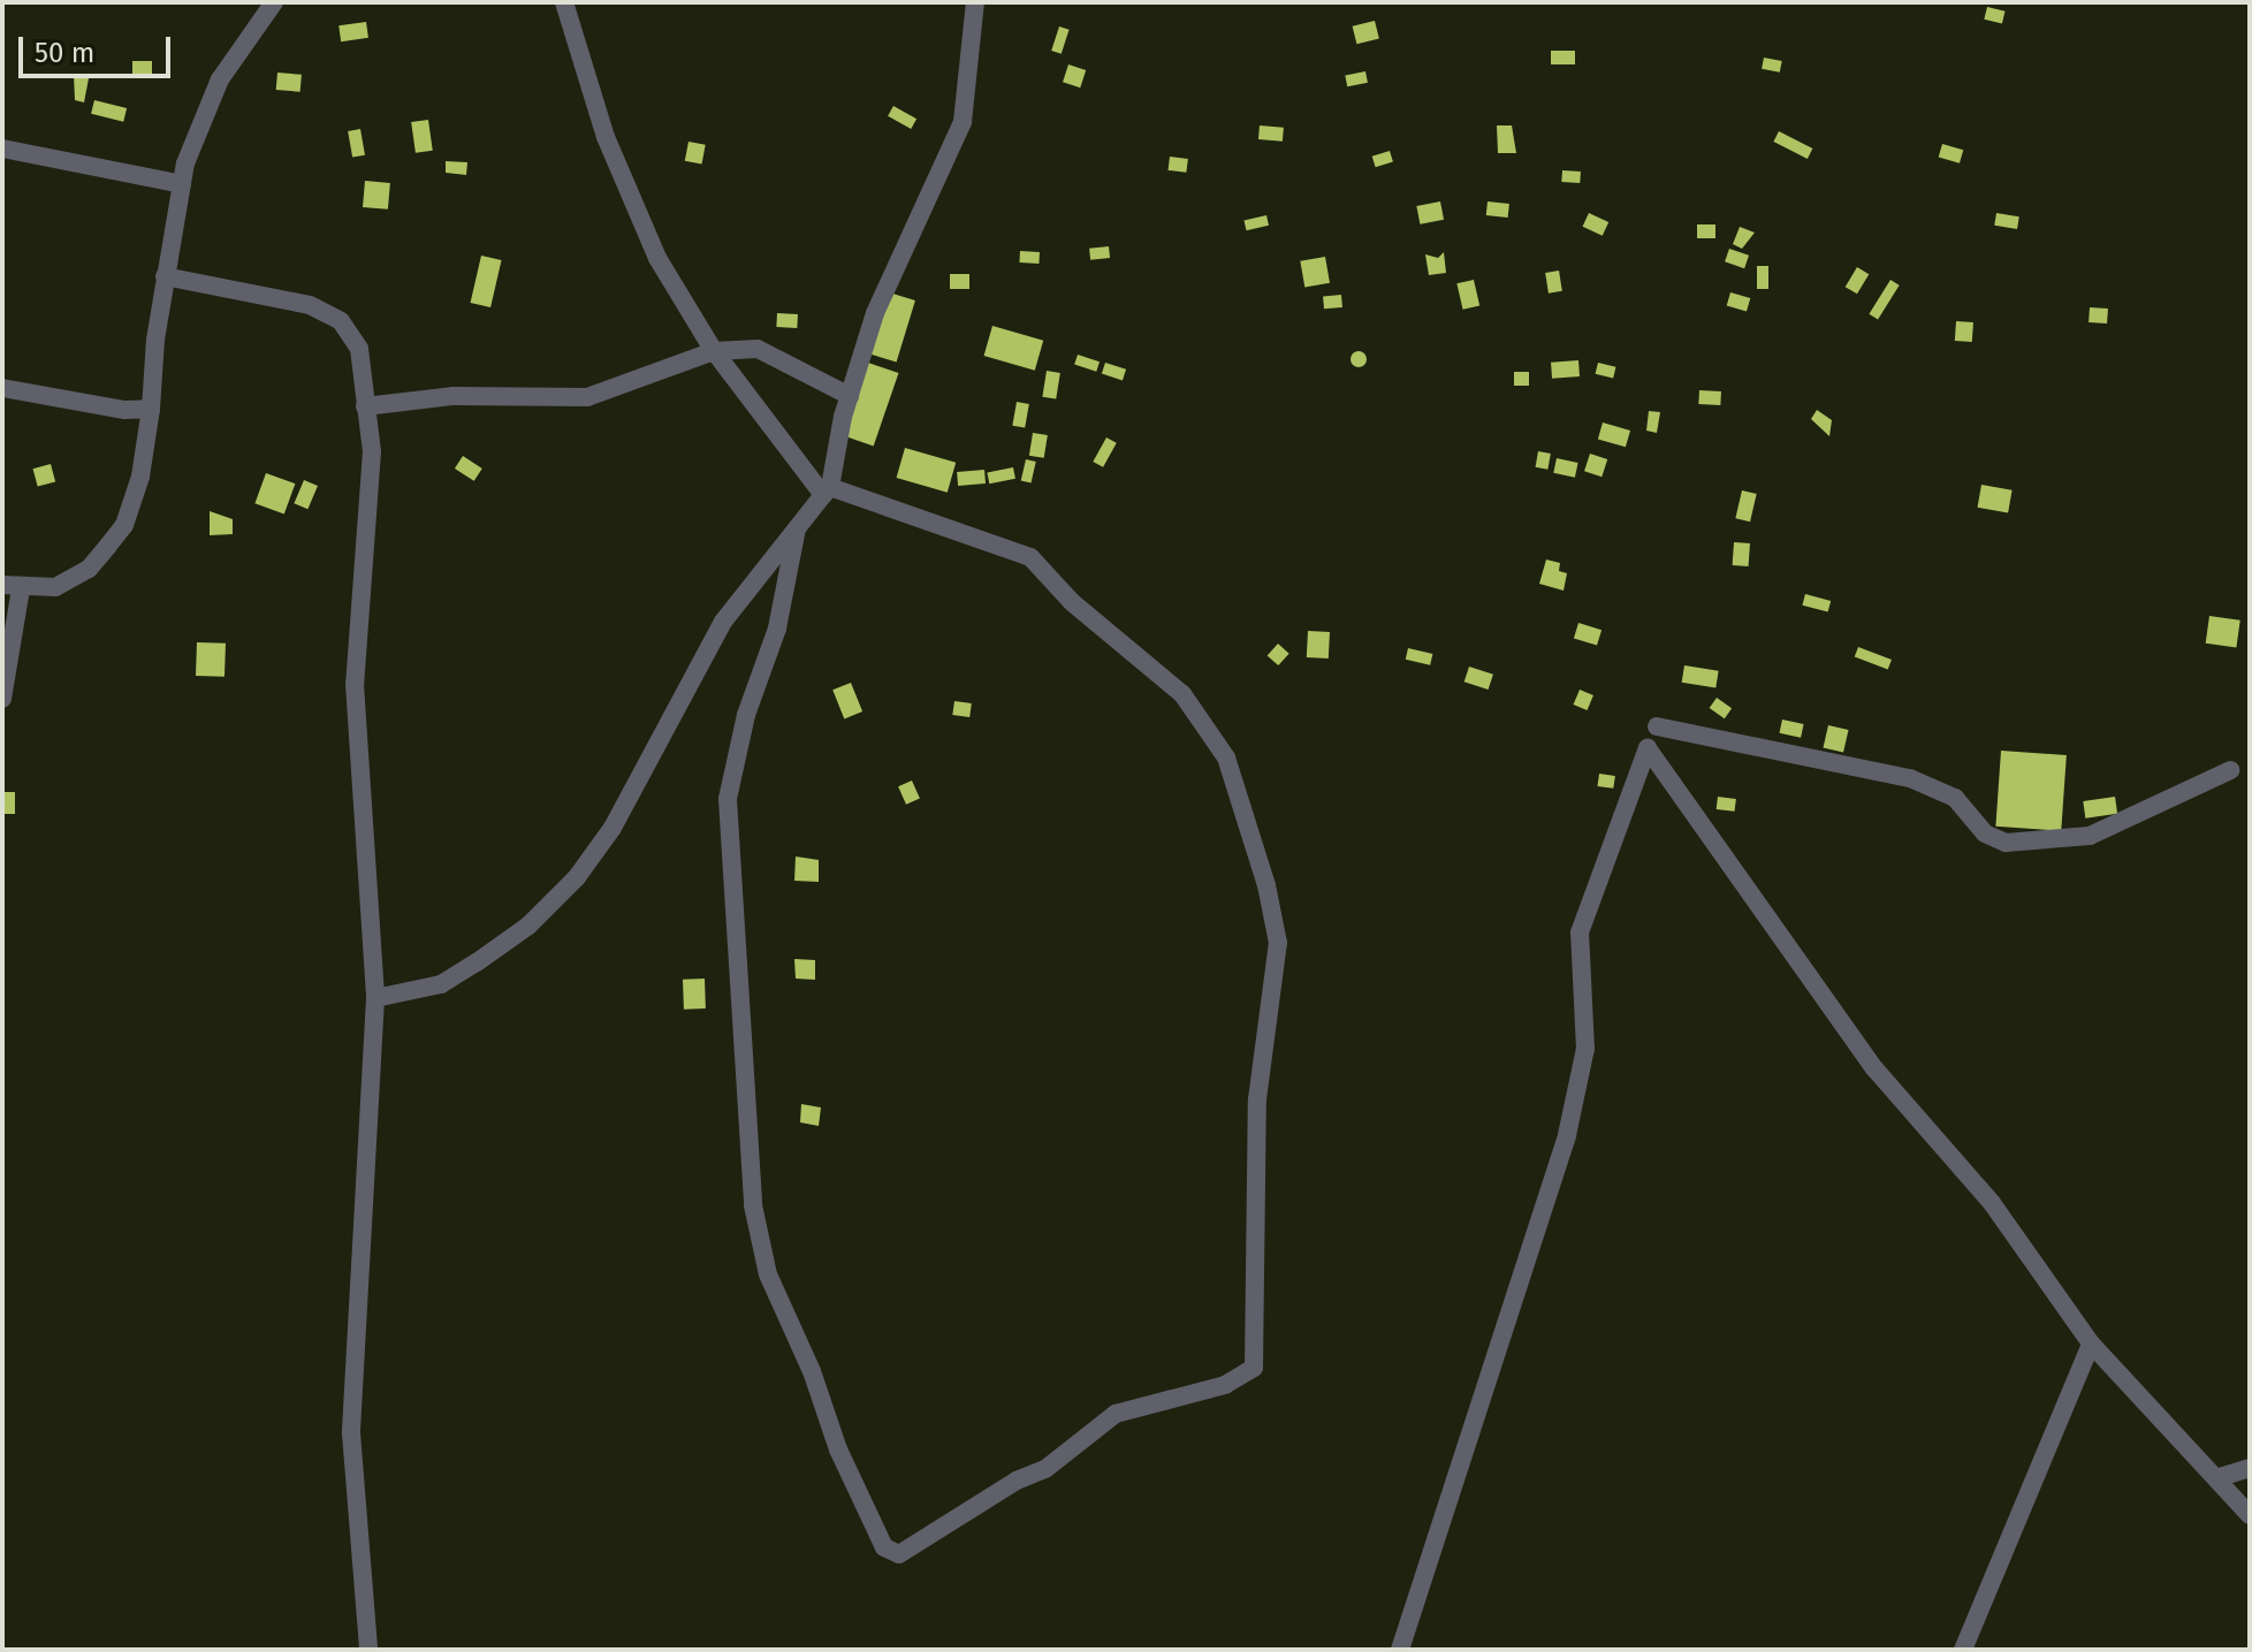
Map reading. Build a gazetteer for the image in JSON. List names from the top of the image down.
{
  "scale_bar": "50 m"
}
